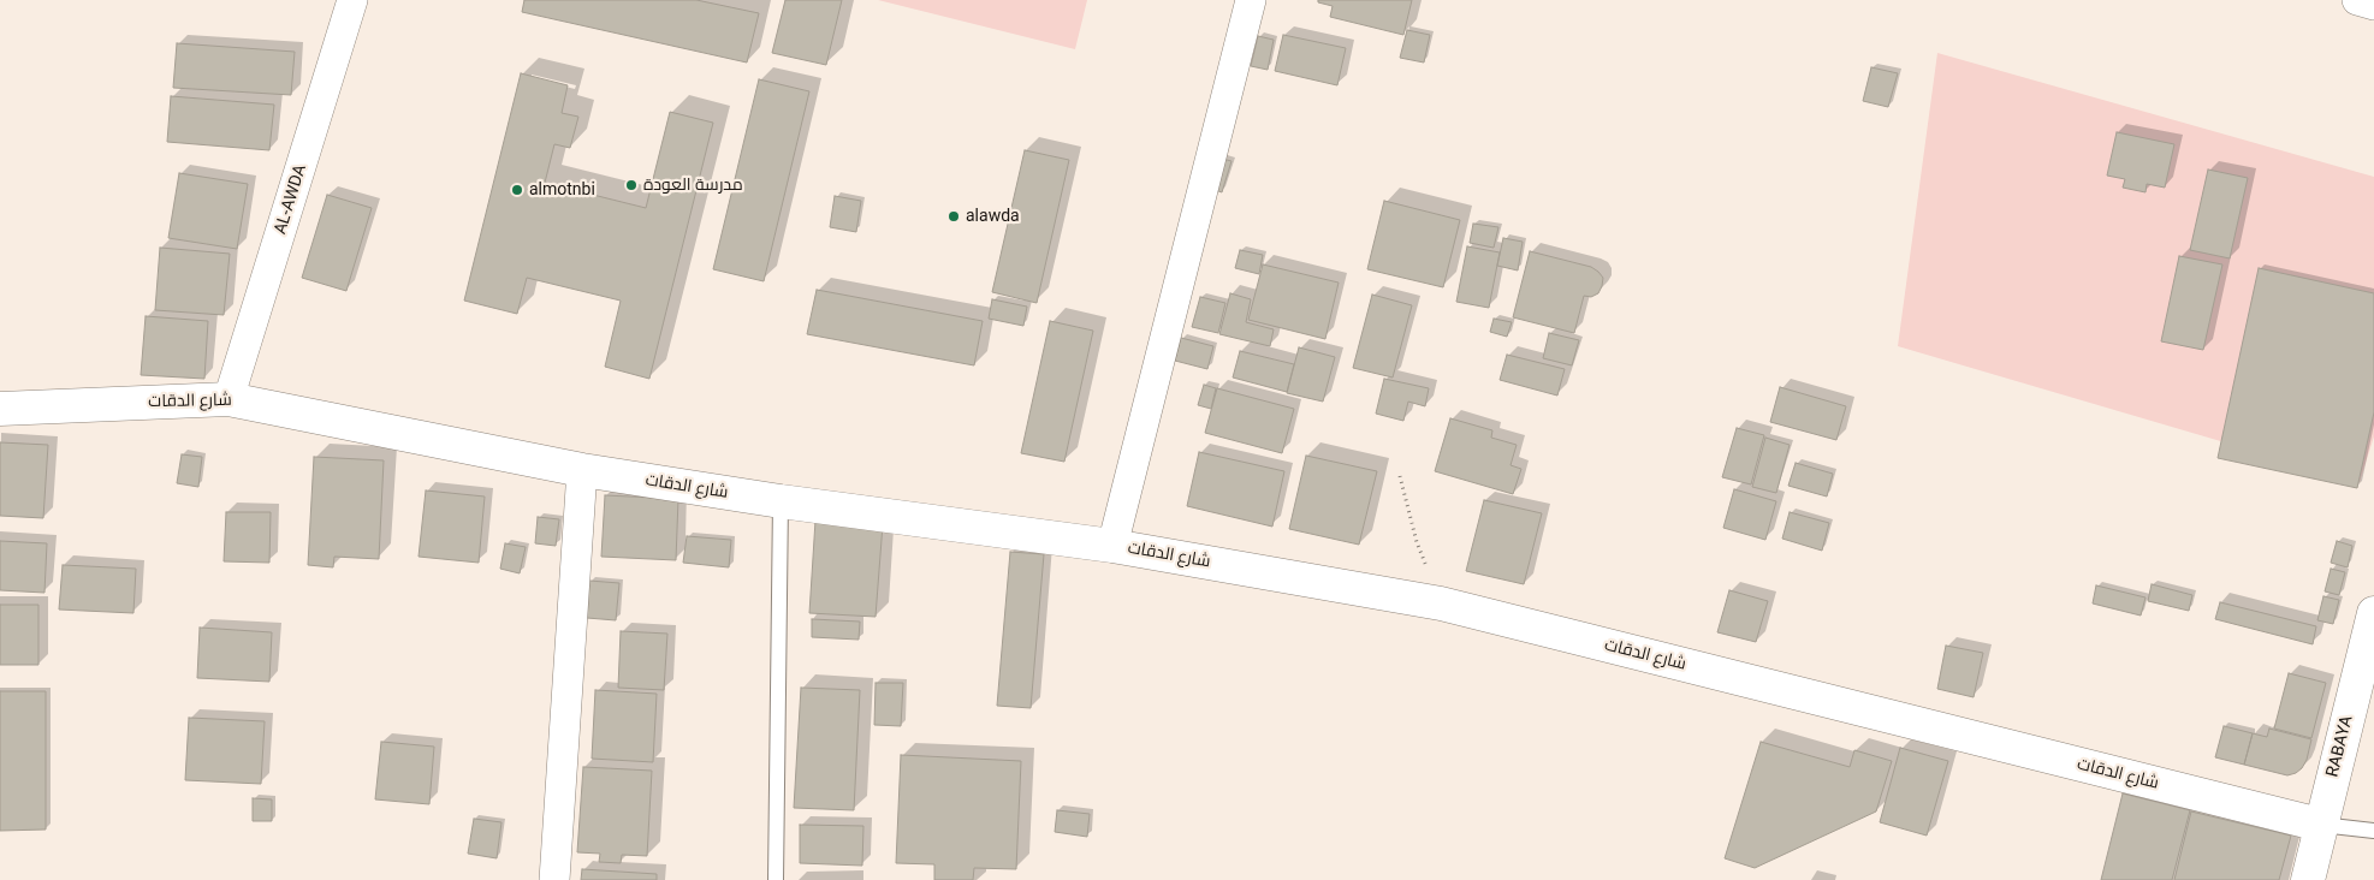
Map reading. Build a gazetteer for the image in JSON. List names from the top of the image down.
{
  "streets": {
    "street": ["AL-AWDA", "شارع الدقات", "RABAYA"]
  },
  "crossings": [
    ["AL-AWDA", "شارع الدقات"],
    ["شارع الدقات", "RABAYA"]
  ],
  "places": ["مدرسة العودة", "almotnbi", "alawda"]
}
